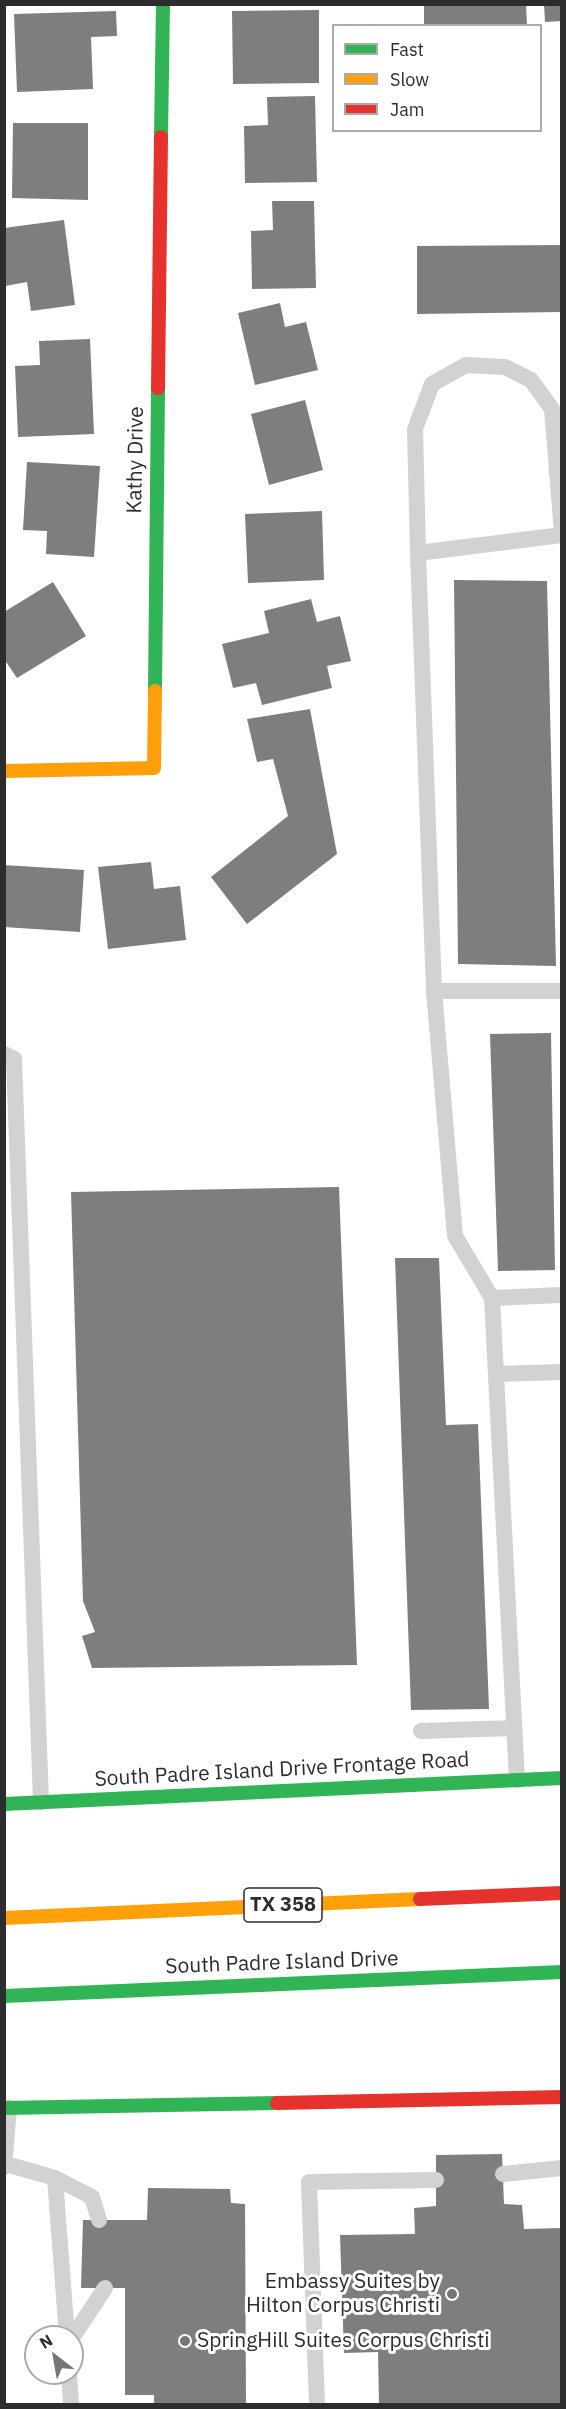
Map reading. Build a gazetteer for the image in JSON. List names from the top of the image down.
{
  "streets": {
    "main road": [
      "Kathy Drive",
      "South Padre Island Drive Frontage Road",
      "TX 358",
      "South Padre Island Drive"
    ]
  },
  "places": ["Embassy Suites by Hilton Corpus Christi", "SpringHill Suites Corpus Christi"],
  "legend": ["Fast", "Slow", "Jam"],
  "north": "top left"
}
